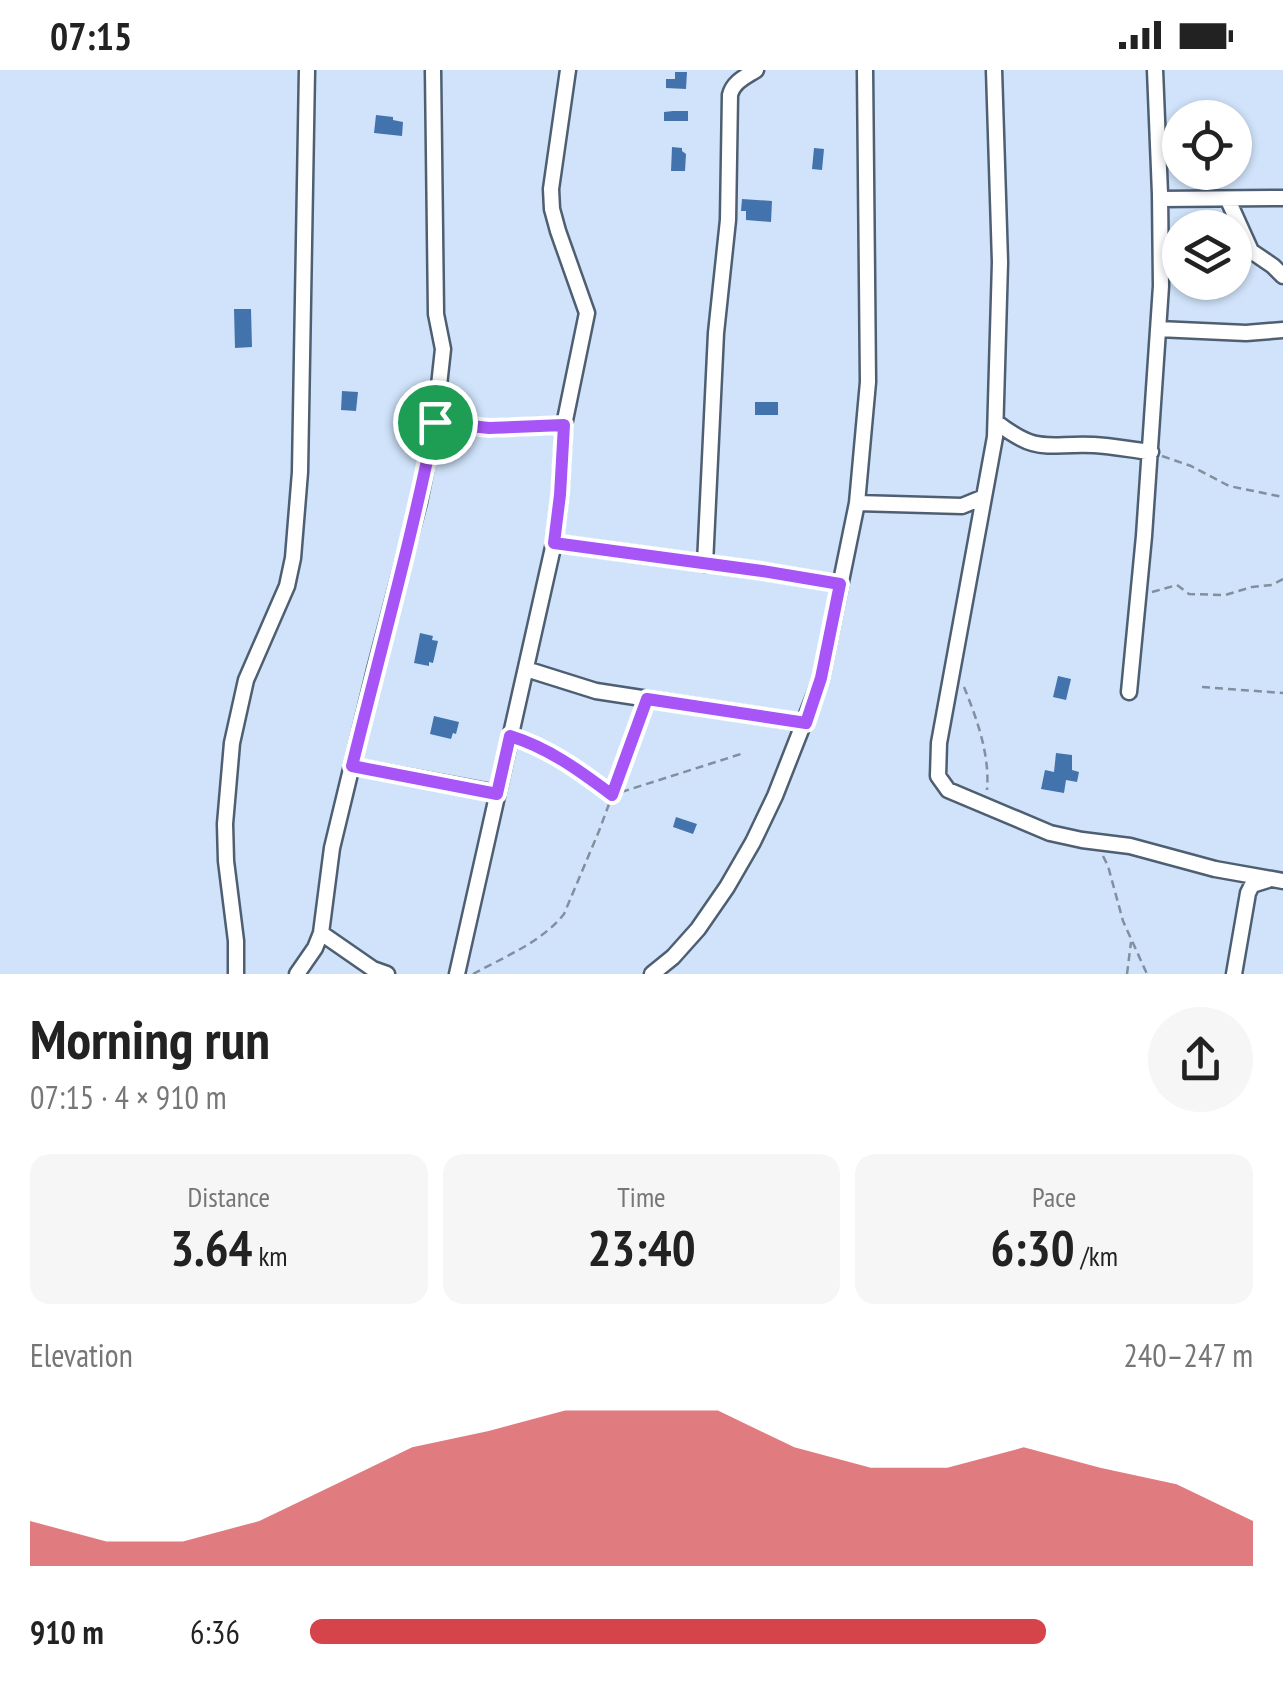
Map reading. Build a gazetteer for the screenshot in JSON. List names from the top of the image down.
{
  "page": {
    "status": "07:15",
    "heading": ["Morning run", "07:15 · 4 × 910 m"],
    "stats": [
      ["Distance", "3.64 km"],
      ["Time", "23:40"],
      ["Pace", "6:30 /km"]
    ],
    "chart": ["Elevation", "240–247 m"],
    "list": [
      {
        "name": "910 m",
        "note": "6:36"
      }
    ]
  }
}
